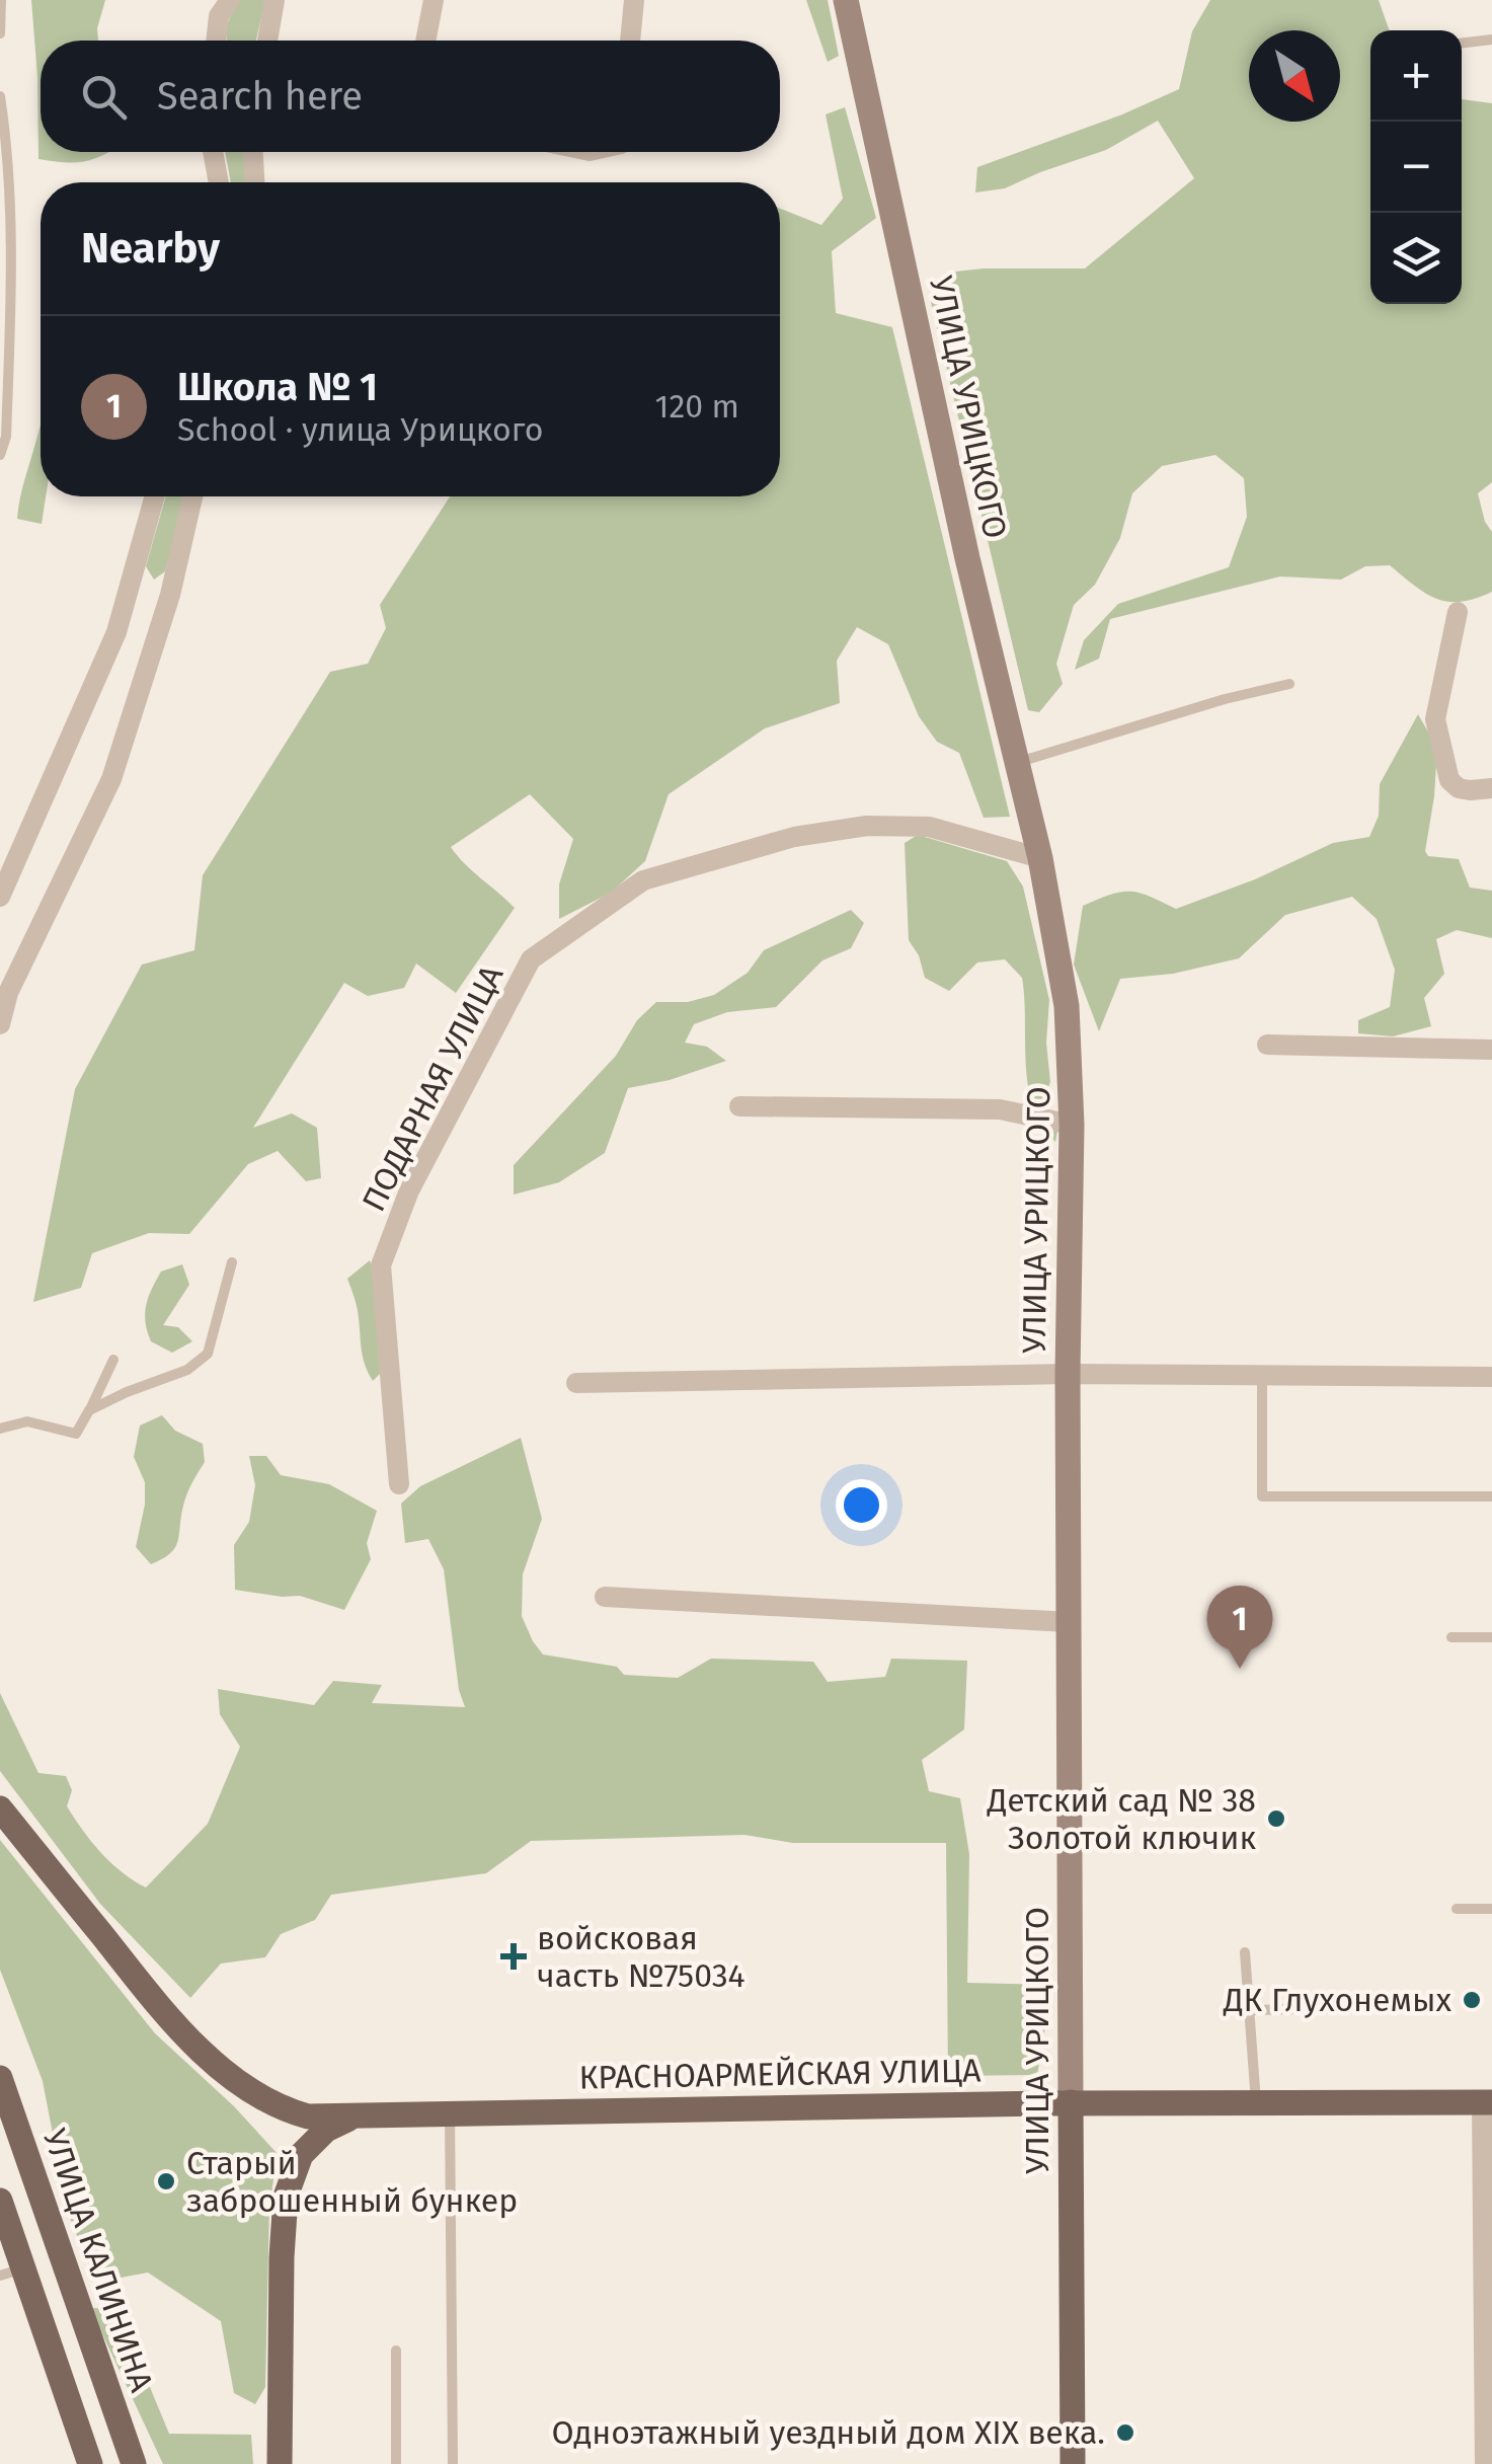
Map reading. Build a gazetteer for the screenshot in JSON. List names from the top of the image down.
{
  "streets": {
    "main road": ["УЛИЦА УРИЦКОГО", "КРАСНОАРМЕЙСКАЯ УЛИЦА", "УЛИЦА КАЛИНИНА"],
    "street": ["ПОДАРНАЯ УЛИЦА"]
  },
  "crossings": [
    ["УЛИЦА УРИЦКОГО", "ПОДАРНАЯ УЛИЦА"],
    ["УЛИЦА УРИЦКОГО", "КРАСНОАРМЕЙСКАЯ УЛИЦА"]
  ],
  "places": {
    "other": [
      "Детский сад № 38 Золотой ключик",
      "ДК Глухонемых",
      "Старый заброшенный бункер",
      "Одноэтажный уездный дом XIX века."
    ],
    "health": ["войсковая часть №75034"]
  },
  "north": "bottom right",
  "page": {
    "map_buttons": ["+", "−"],
    "search": "Search here",
    "heading": "Nearby",
    "list": [
      {
        "mark": "1",
        "name": "Школа № 1",
        "note": "School · улица Урицкого",
        "value": "120 m"
      }
    ],
    "pins": "1"
  }
}
